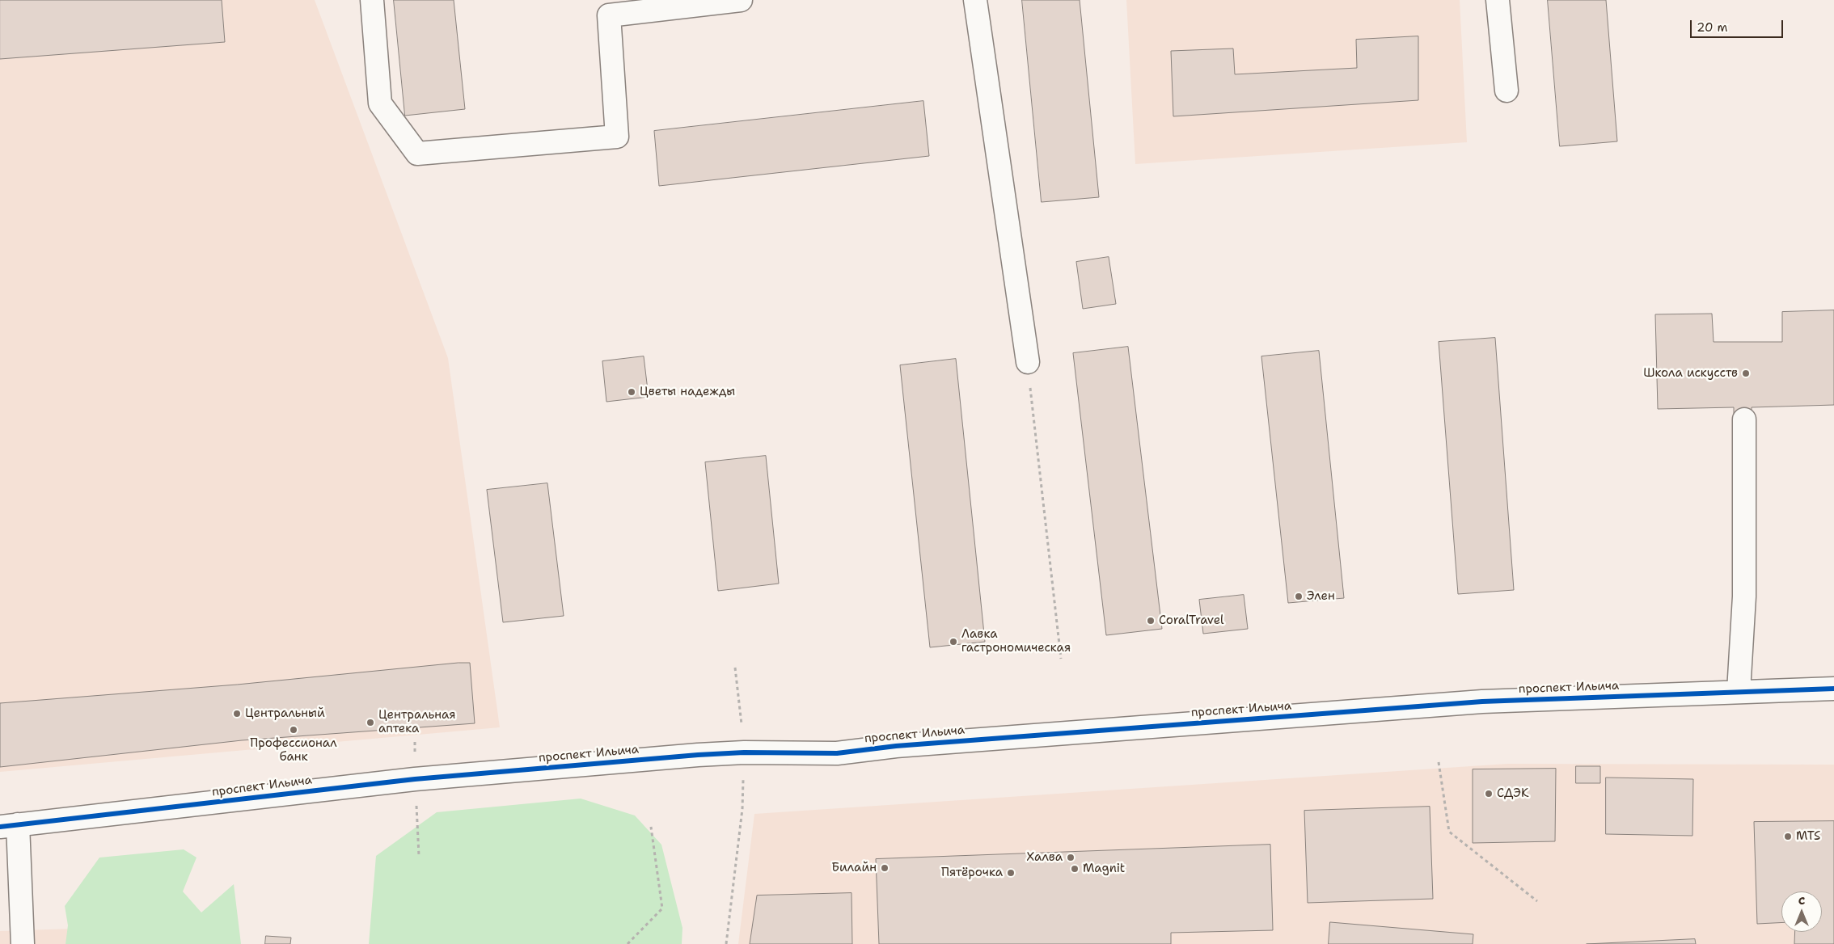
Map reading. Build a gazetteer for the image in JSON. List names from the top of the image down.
{
  "streets": {
    "street": ["проспект Ильича"]
  },
  "places": [
    "Школа искусств",
    "Цветы надежды",
    "Элен",
    "CoralTravel",
    "Лавка гастрономическая",
    "Центральный",
    "Центральная аптека",
    "Профессионал банк",
    "СДЭК",
    "MTS",
    "Халва",
    "Билайн",
    "Magnit",
    "Пятёрочка"
  ],
  "scale_bar": "20 m",
  "north": "top"
}
